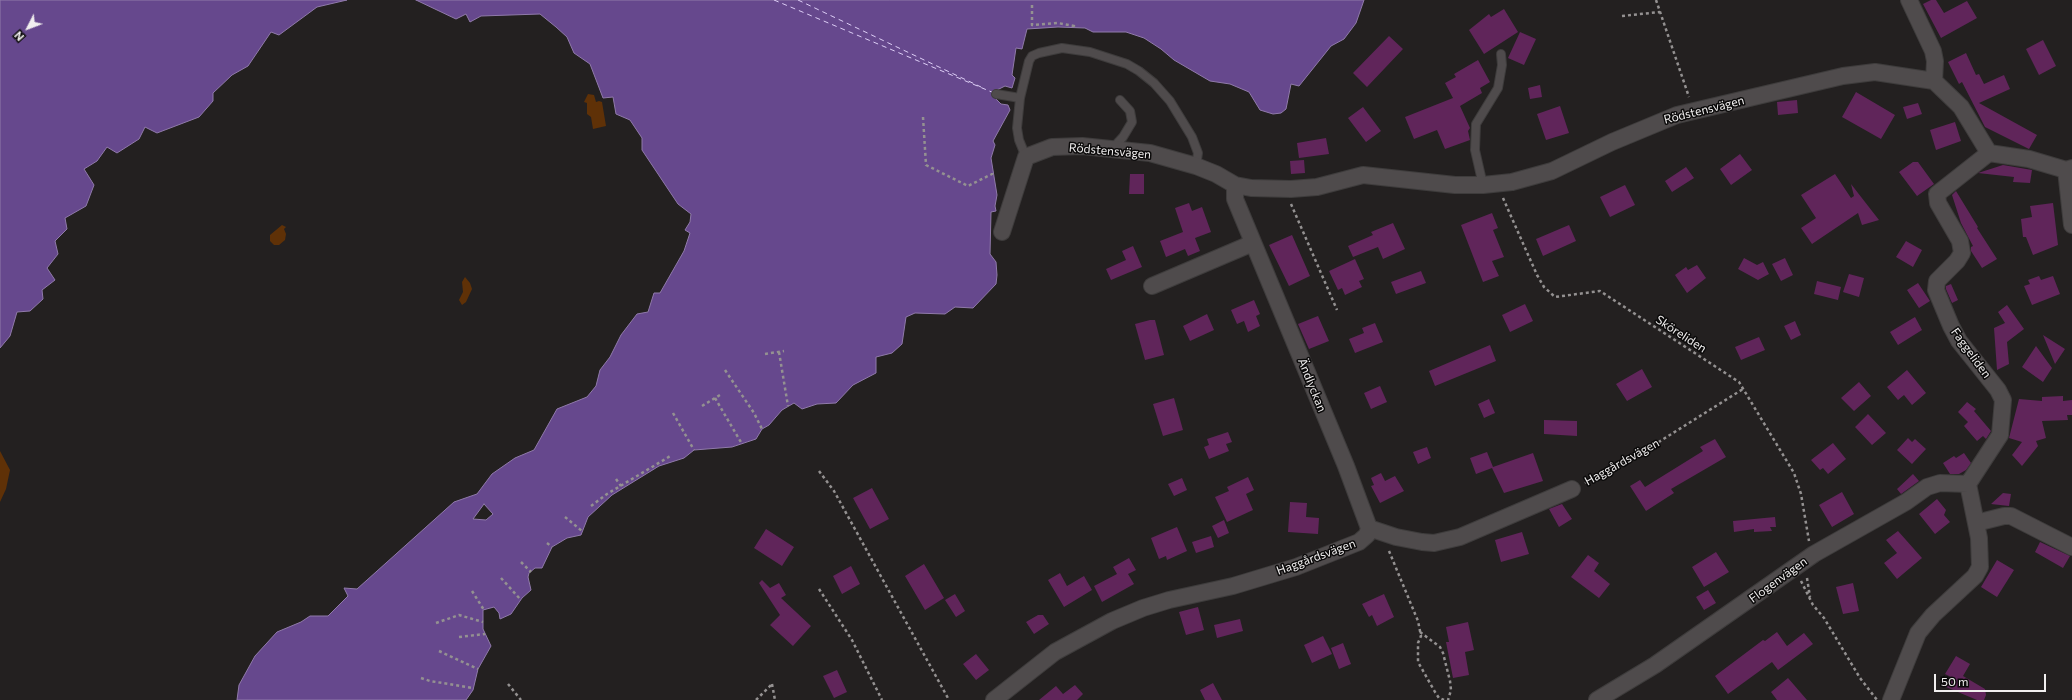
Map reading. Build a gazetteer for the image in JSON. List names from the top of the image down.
{
  "streets": {
    "street": [
      "Rödstensvägen",
      "Faggeliden",
      "Ändlyckan",
      "Haggårdsvägen",
      "Flogenvägen"
    ],
    "path": ["Sköreliden"]
  },
  "crossings": [
    ["Rödstensvägen", "Sköreliden"],
    ["Rödstensvägen", "Ändlyckan"],
    ["Sköreliden", "Haggårdsvägen"],
    ["Sköreliden", "Flogenvägen"],
    ["Faggeliden", "Flogenvägen"],
    ["Ändlyckan", "Haggårdsvägen"]
  ],
  "scale_bar": "50 m",
  "north": "bottom left"
}
